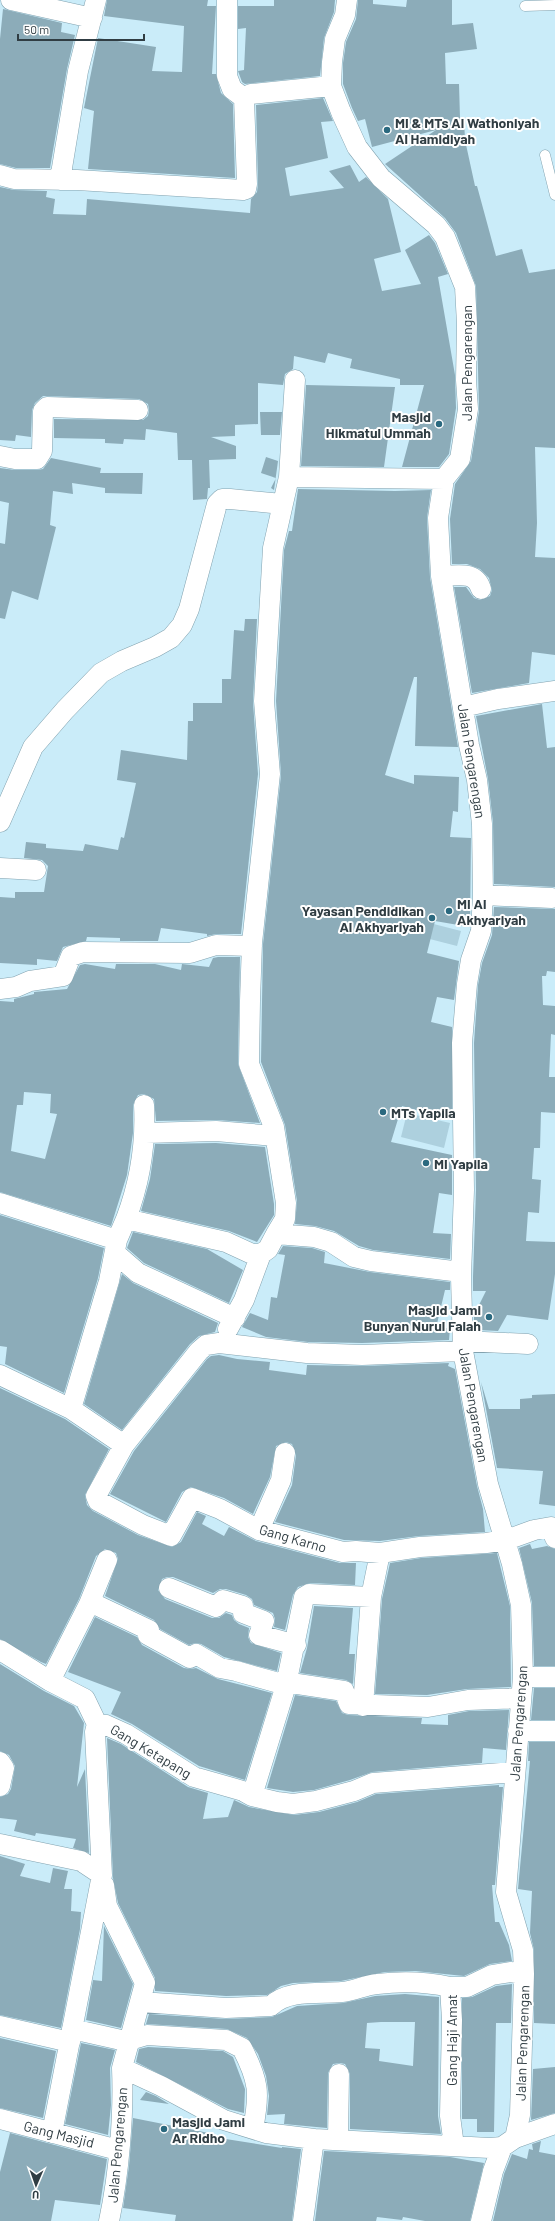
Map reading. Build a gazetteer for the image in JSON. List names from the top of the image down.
{
  "streets": {
    "street": [
      "Jalan Pengarengan",
      "Gang Karno",
      "Gang Ketapang",
      "Gang Haji Amat",
      "Gang Masjid"
    ]
  },
  "crossings": [
    ["Jalan Pengarengan", "Gang Karno"],
    ["Jalan Pengarengan", "Gang Ketapang"],
    ["Jalan Pengarengan", "Gang Haji Amat"],
    ["Jalan Pengarengan", "Gang Masjid"]
  ],
  "places": [
    "MI & MTs Al Wathoniyah Al Hamidiyah",
    "Masjid Hikmatul Ummah",
    "MI Al Akhyariyah",
    "Yayasan Pendidikan Al Akhyariyah",
    "MTs Yapila",
    "MI Yapila",
    "Masjid Jami Bunyan Nurul Falah",
    "Masjid Jami Ar Ridho"
  ],
  "scale_bar": "50 m",
  "north": "bottom"
}
